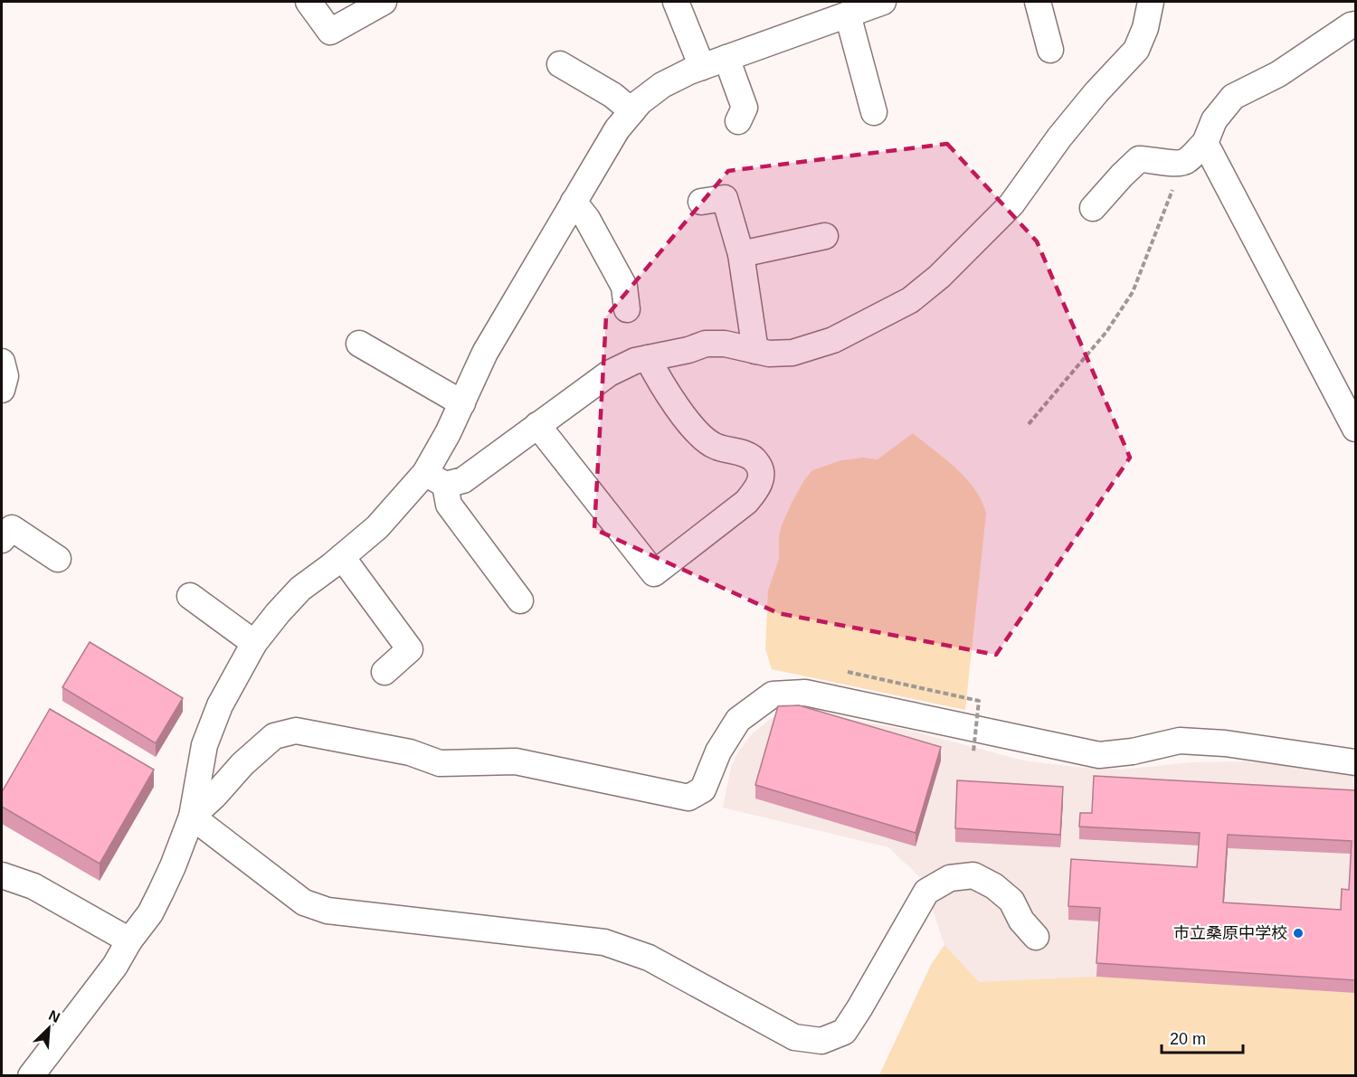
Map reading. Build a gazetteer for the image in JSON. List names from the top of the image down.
{
  "places": ["市立桑原中学校"],
  "scale_bar": "20 m",
  "north": "top right"
}
